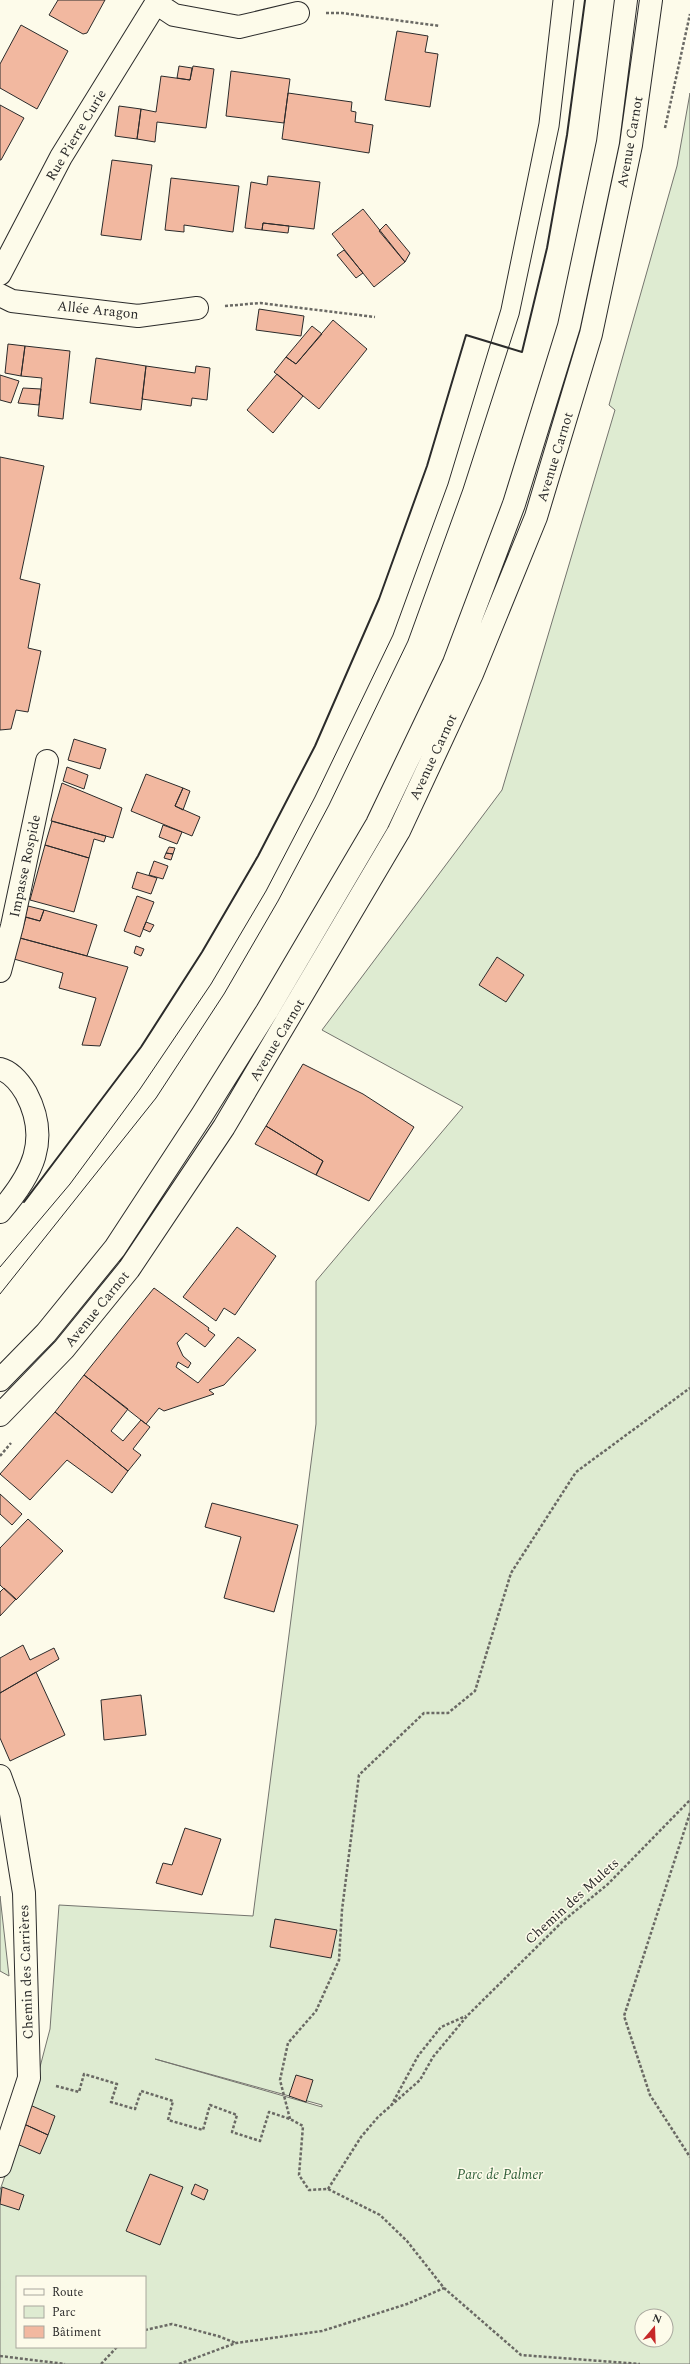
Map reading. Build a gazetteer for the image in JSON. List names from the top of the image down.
{
  "streets": {
    "main road": [
      "Rue Pierre Curie",
      "Avenue Carnot",
      "Allée Aragon",
      "Impasse Rospide",
      "Chemin des Carrières"
    ],
    "path": ["Chemin des Mulets"]
  },
  "parks": ["Parc de Palmer"],
  "legend": ["Route", "Parc", "Bâtiment"],
  "north": "top"
}
